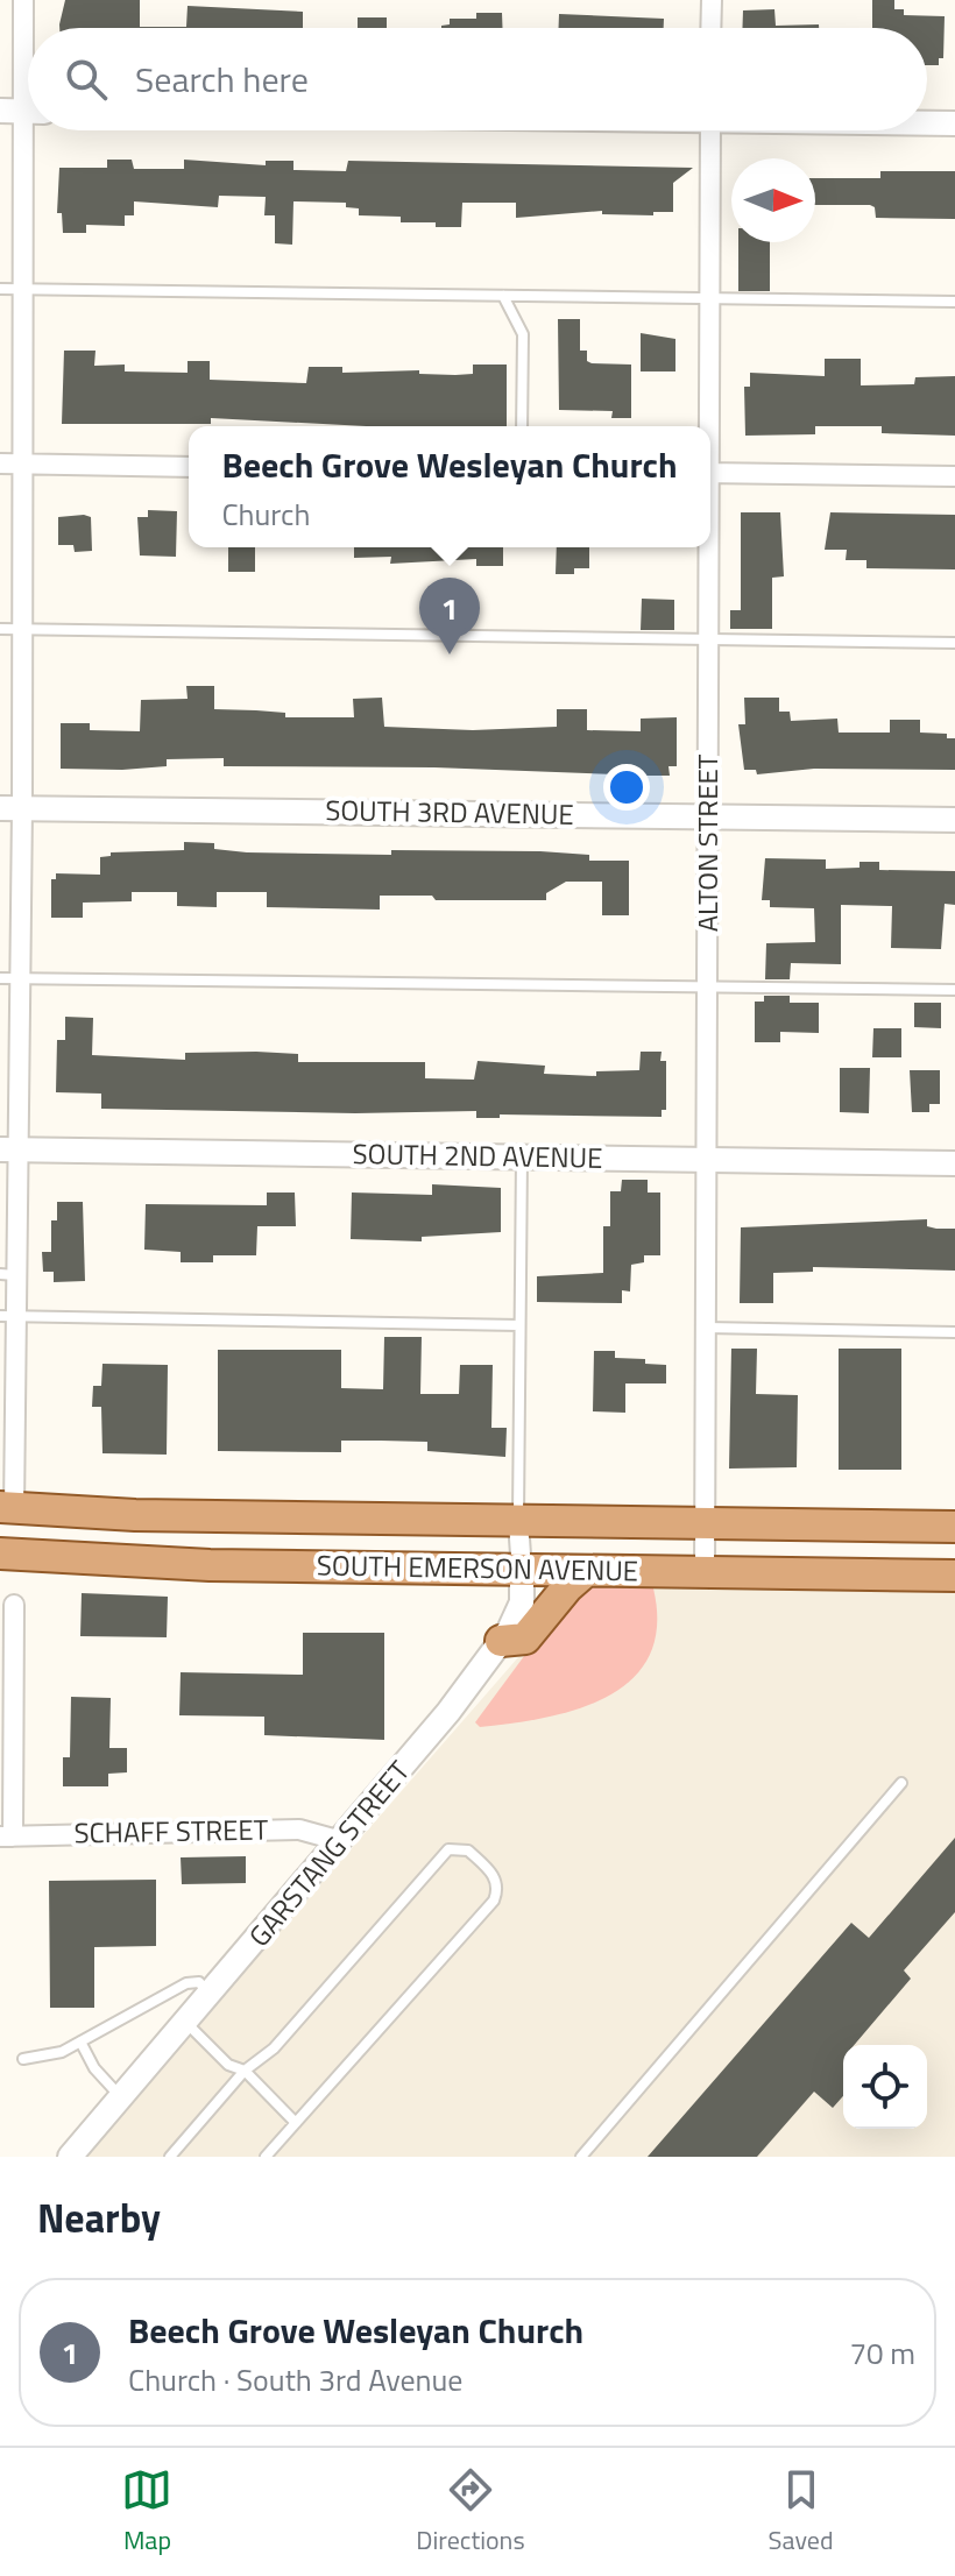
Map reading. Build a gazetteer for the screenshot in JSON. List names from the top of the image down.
{
  "streets": {
    "main road": ["SOUTH EMERSON AVENUE"],
    "street": [
      "SOUTH 3RD AVENUE",
      "ALTON STREET",
      "SOUTH 2ND AVENUE",
      "SCHAFF STREET",
      "GARSTANG STREET"
    ]
  },
  "crossings": [
    ["SOUTH 3RD AVENUE", "ALTON STREET"],
    ["ALTON STREET", "SOUTH 2ND AVENUE"],
    ["ALTON STREET", "SOUTH EMERSON AVENUE"],
    ["SOUTH EMERSON AVENUE", "GARSTANG STREET"],
    ["SCHAFF STREET", "GARSTANG STREET"]
  ],
  "north": "right",
  "page": {
    "search": "Search here",
    "popup": ["Beech Grove Wesleyan Church", "Church"],
    "pins": "1",
    "heading": "Nearby",
    "list": [
      {
        "mark": "1",
        "name": "Beech Grove Wesleyan Church",
        "note": "Church · South 3rd Avenue",
        "value": "70 m"
      }
    ],
    "nav": ["Map", "Directions", "Saved"]
  }
}
